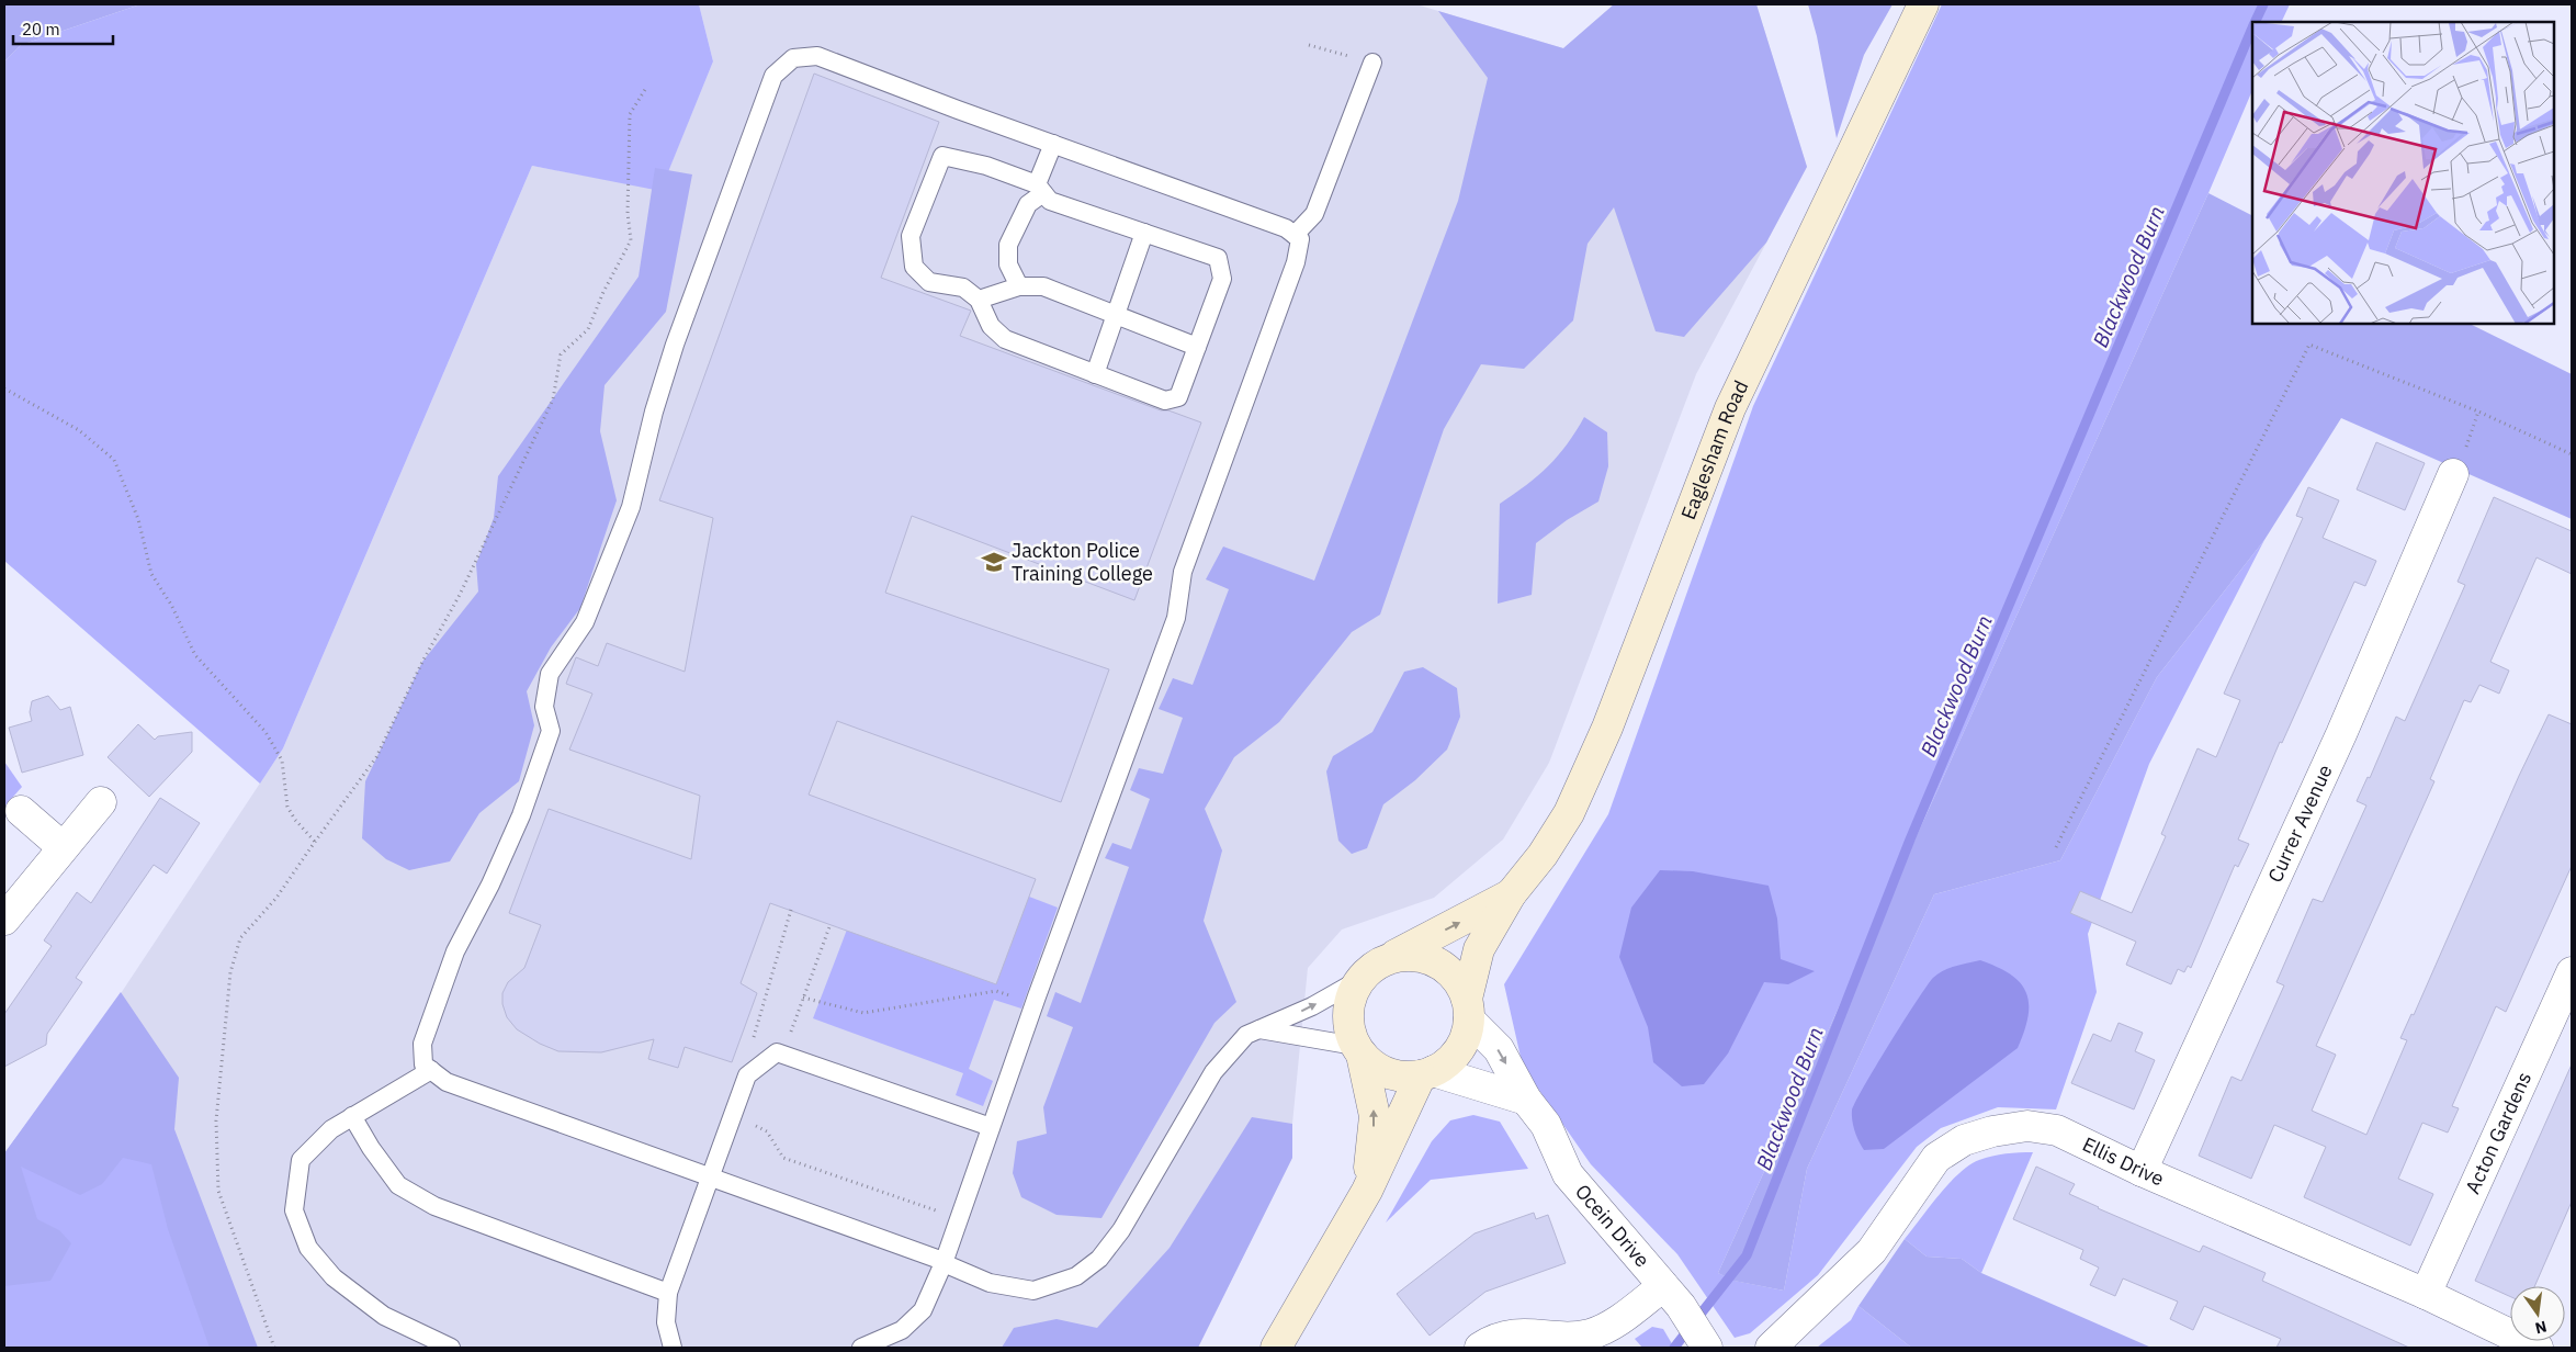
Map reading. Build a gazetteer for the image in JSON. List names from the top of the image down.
{
  "streets": {
    "main road": ["Eaglesham Road"],
    "street": [
      "Currer Avenue",
      "Acton Gardens",
      "Ellis Drive",
      "Ocein Drive"
    ]
  },
  "crossings": [
    ["Currer Avenue", "Ellis Drive"],
    ["Acton Gardens", "Ellis Drive"]
  ],
  "water": ["Blackwood Burn"],
  "places": {
    "school or university": ["Jackton Police Training College"]
  },
  "scale_bar": "20 m",
  "north": "bottom"
}
